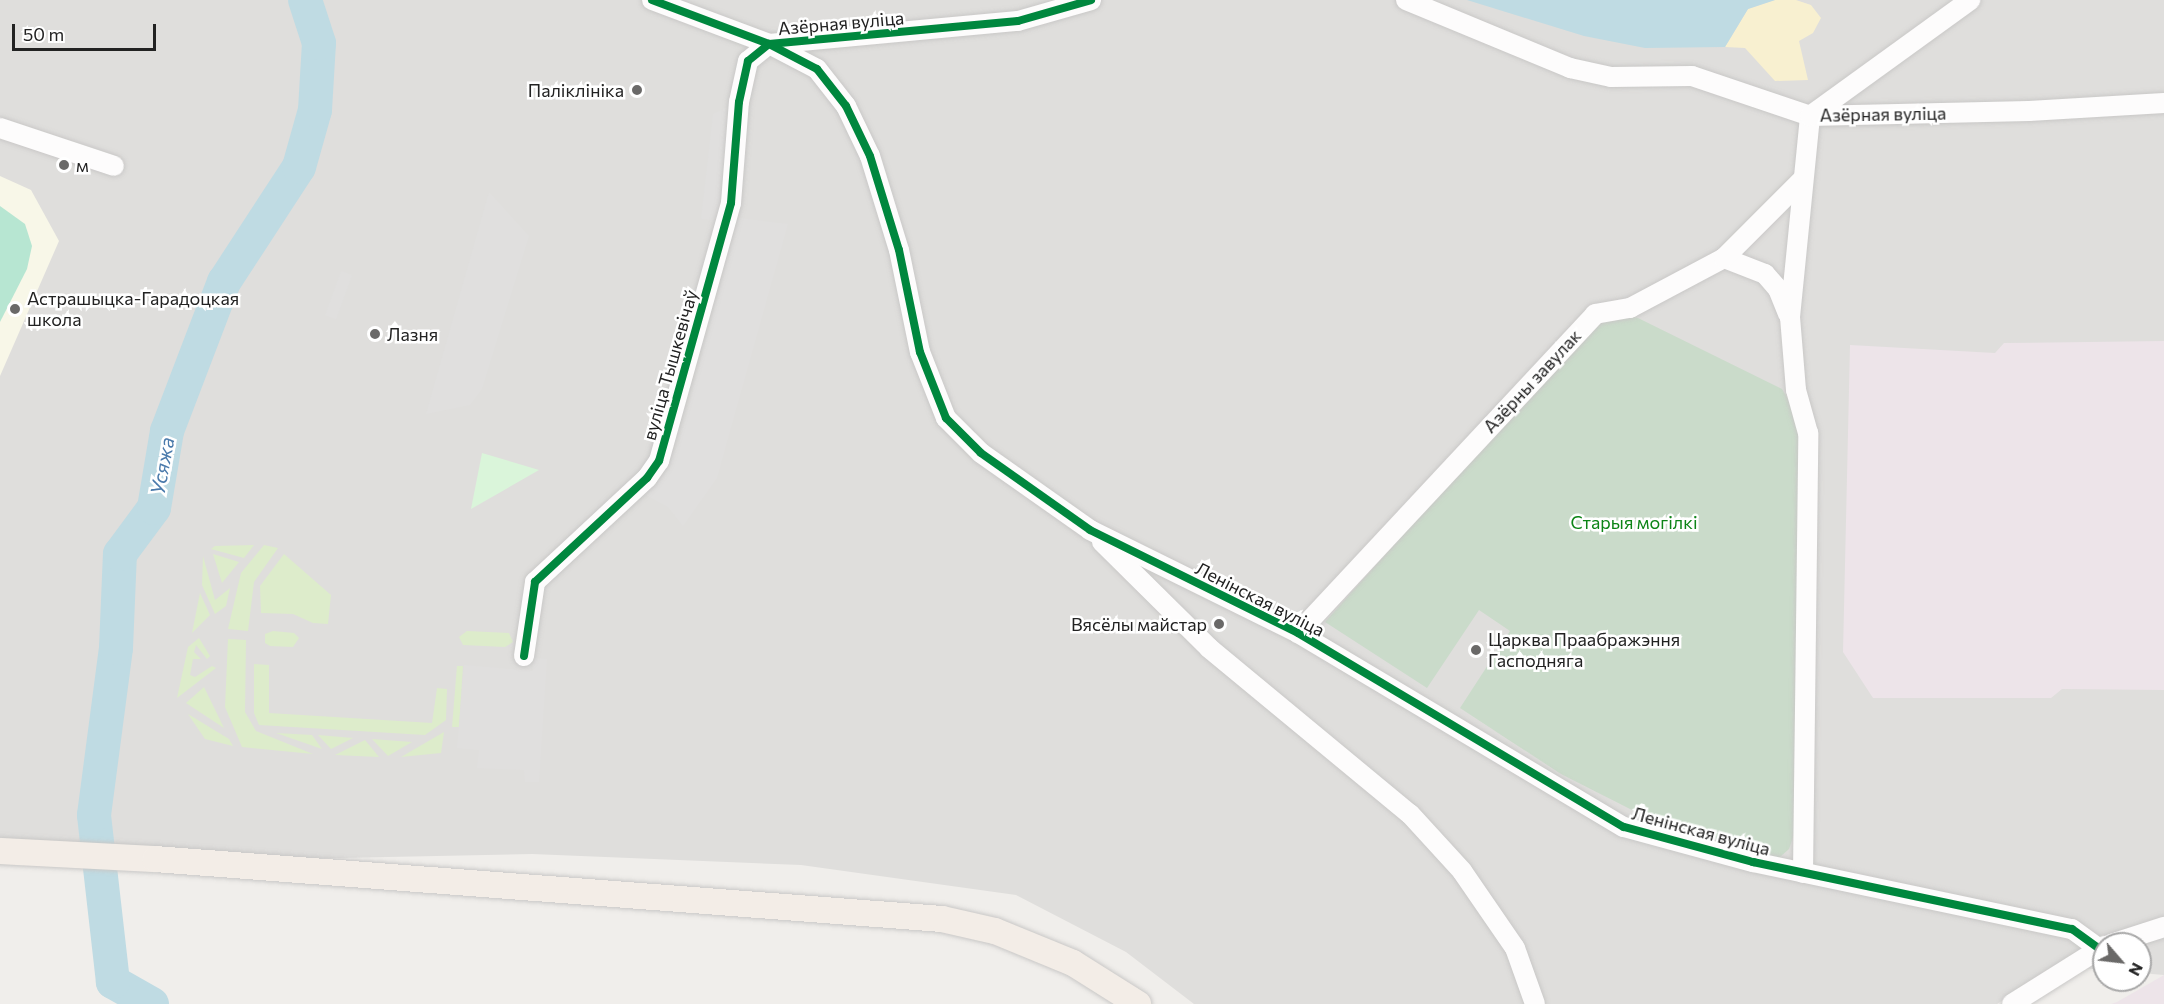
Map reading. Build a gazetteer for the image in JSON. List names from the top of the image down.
{
  "streets": {
    "street": [
      "Азёрная вуліца",
      "вуліца Тышкевічаў",
      "Азёрны завулак",
      "Ленінская вуліца"
    ]
  },
  "crossings": [
    ["Азёрная вуліца", "вуліца Тышкевічаў"],
    ["Азёрная вуліца", "Ленінская вуліца"],
    ["вуліца Тышкевічаў", "Ленінская вуліца"],
    ["Азёрны завулак", "Ленінская вуліца"]
  ],
  "water": ["Усяжа"],
  "parks": ["Старыя могілкі"],
  "places": [
    "Паліклініка",
    "м",
    "Астрашыцка-Гарадоцкая школа",
    "Лазня",
    "Вясёлы майстар",
    "Царква Праабражэння Гасподняга"
  ],
  "scale_bar": "50 m",
  "north": "bottom right"
}
